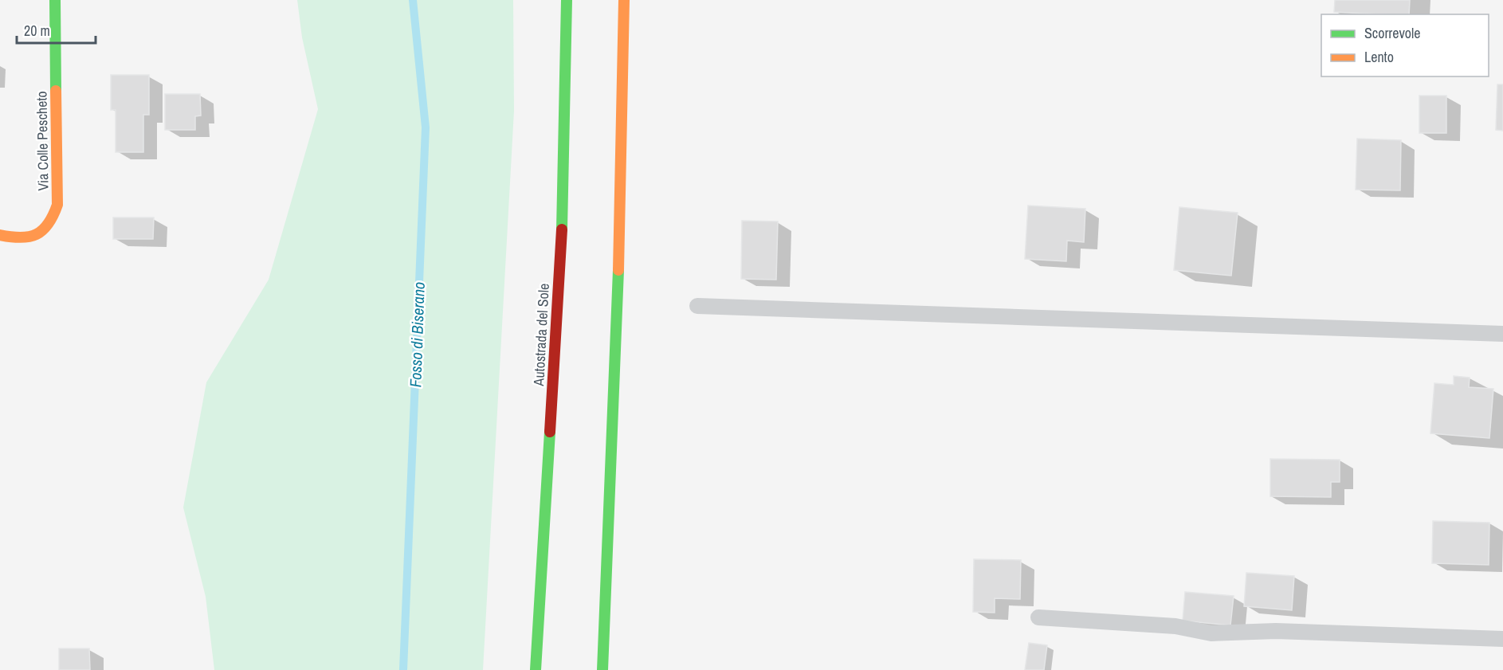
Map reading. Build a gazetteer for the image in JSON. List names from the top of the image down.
{
  "streets": {
    "main road": ["Via Colle Pescheto", "Autostrada del Sole"]
  },
  "water": ["Fosso di Biserano"],
  "legend": ["Scorrevole", "Lento"],
  "scale_bar": "20 m"
}
